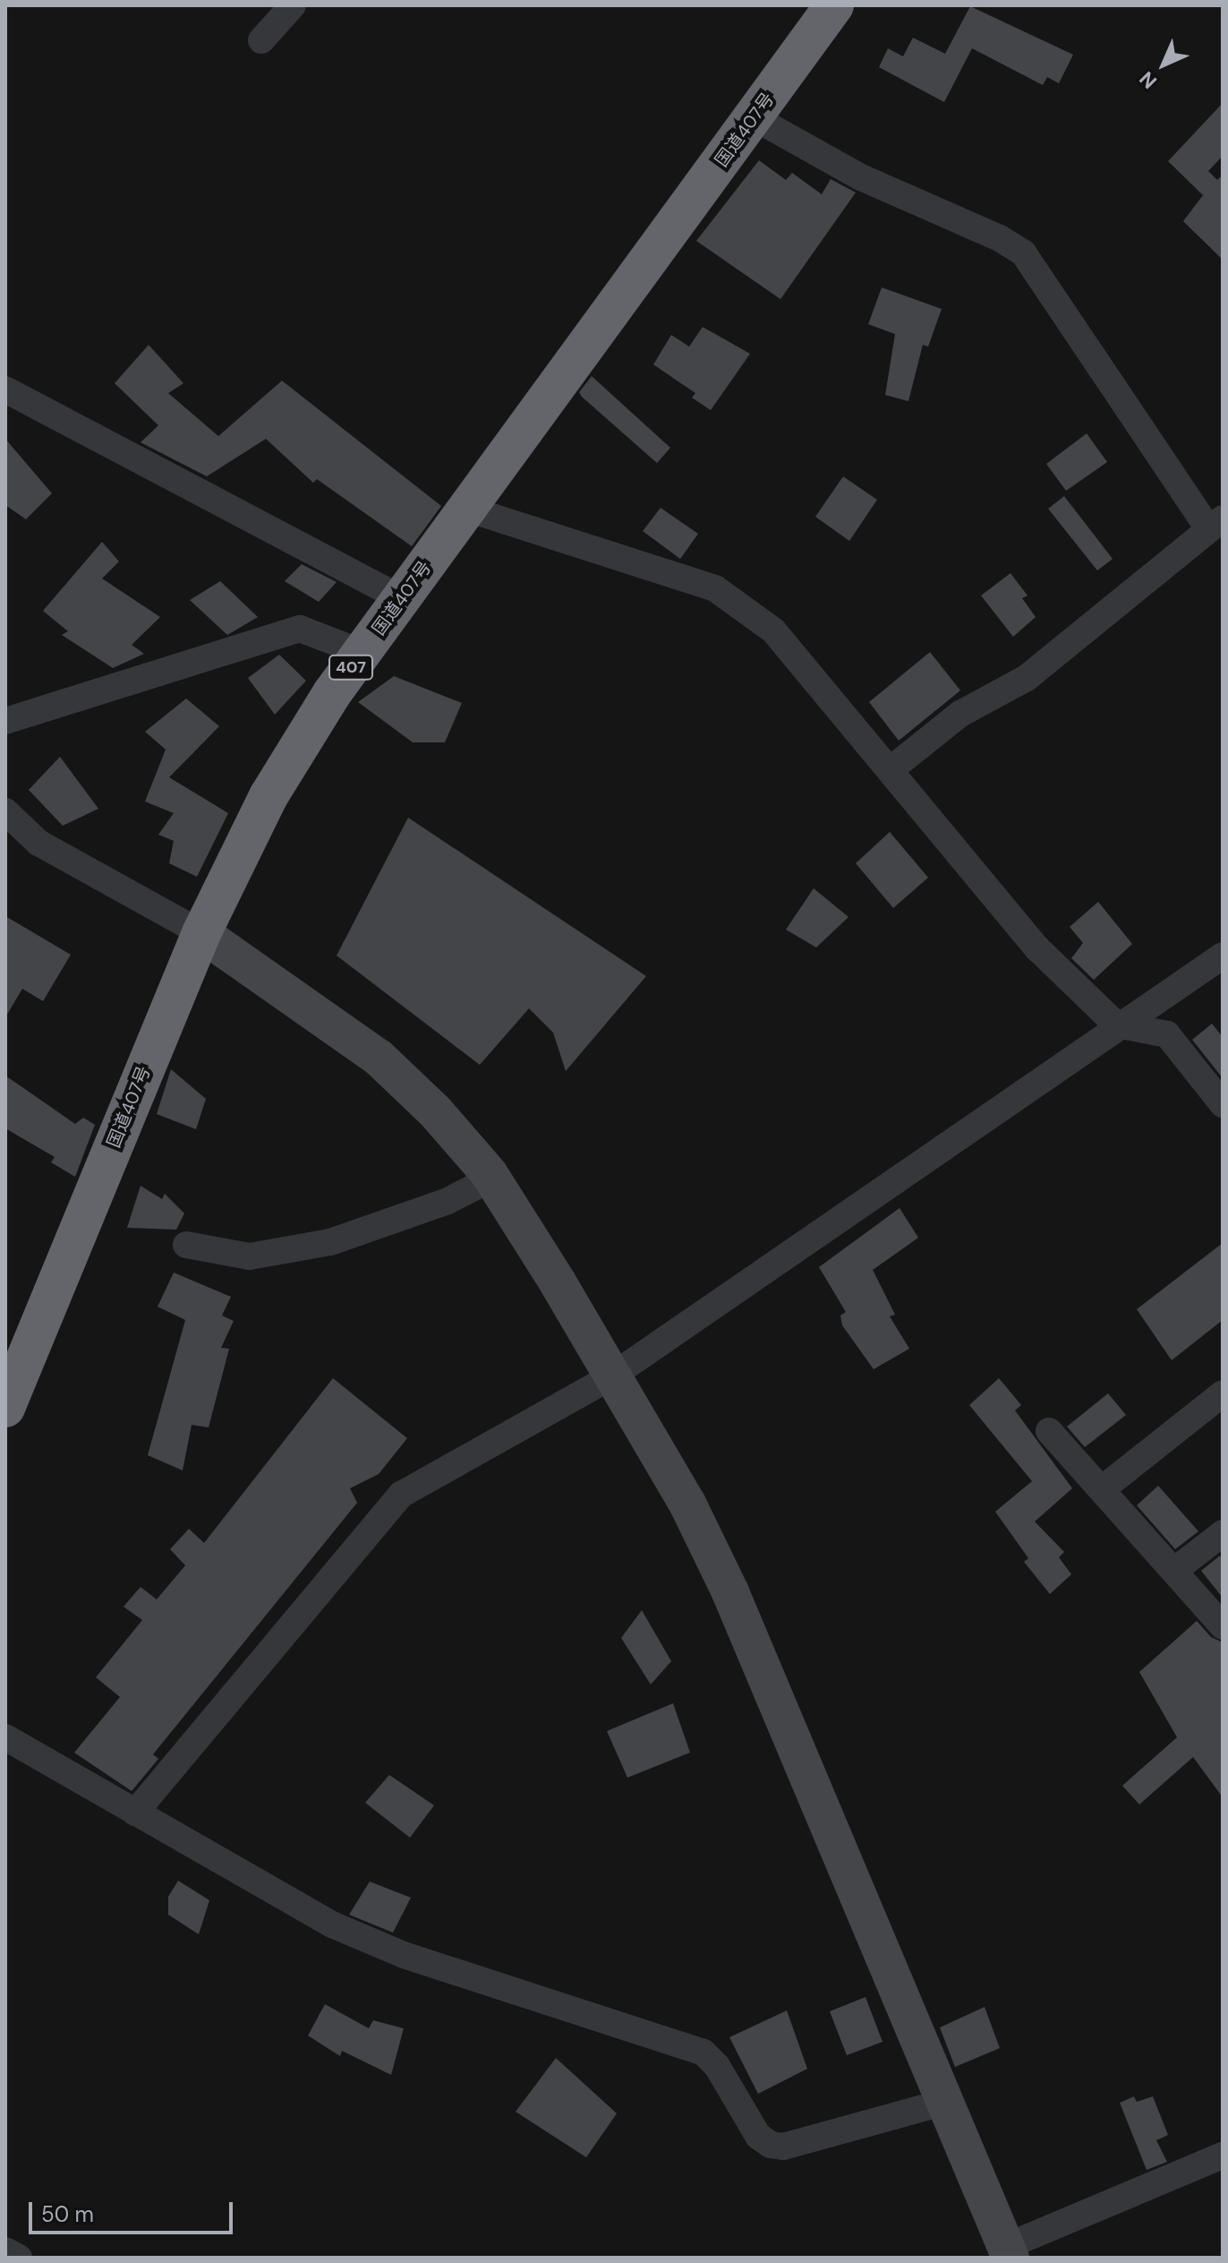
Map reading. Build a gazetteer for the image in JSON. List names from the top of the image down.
{
  "streets": {
    "highway": ["国道407号", "407"]
  },
  "scale_bar": "50 m",
  "north": "bottom left"
}
